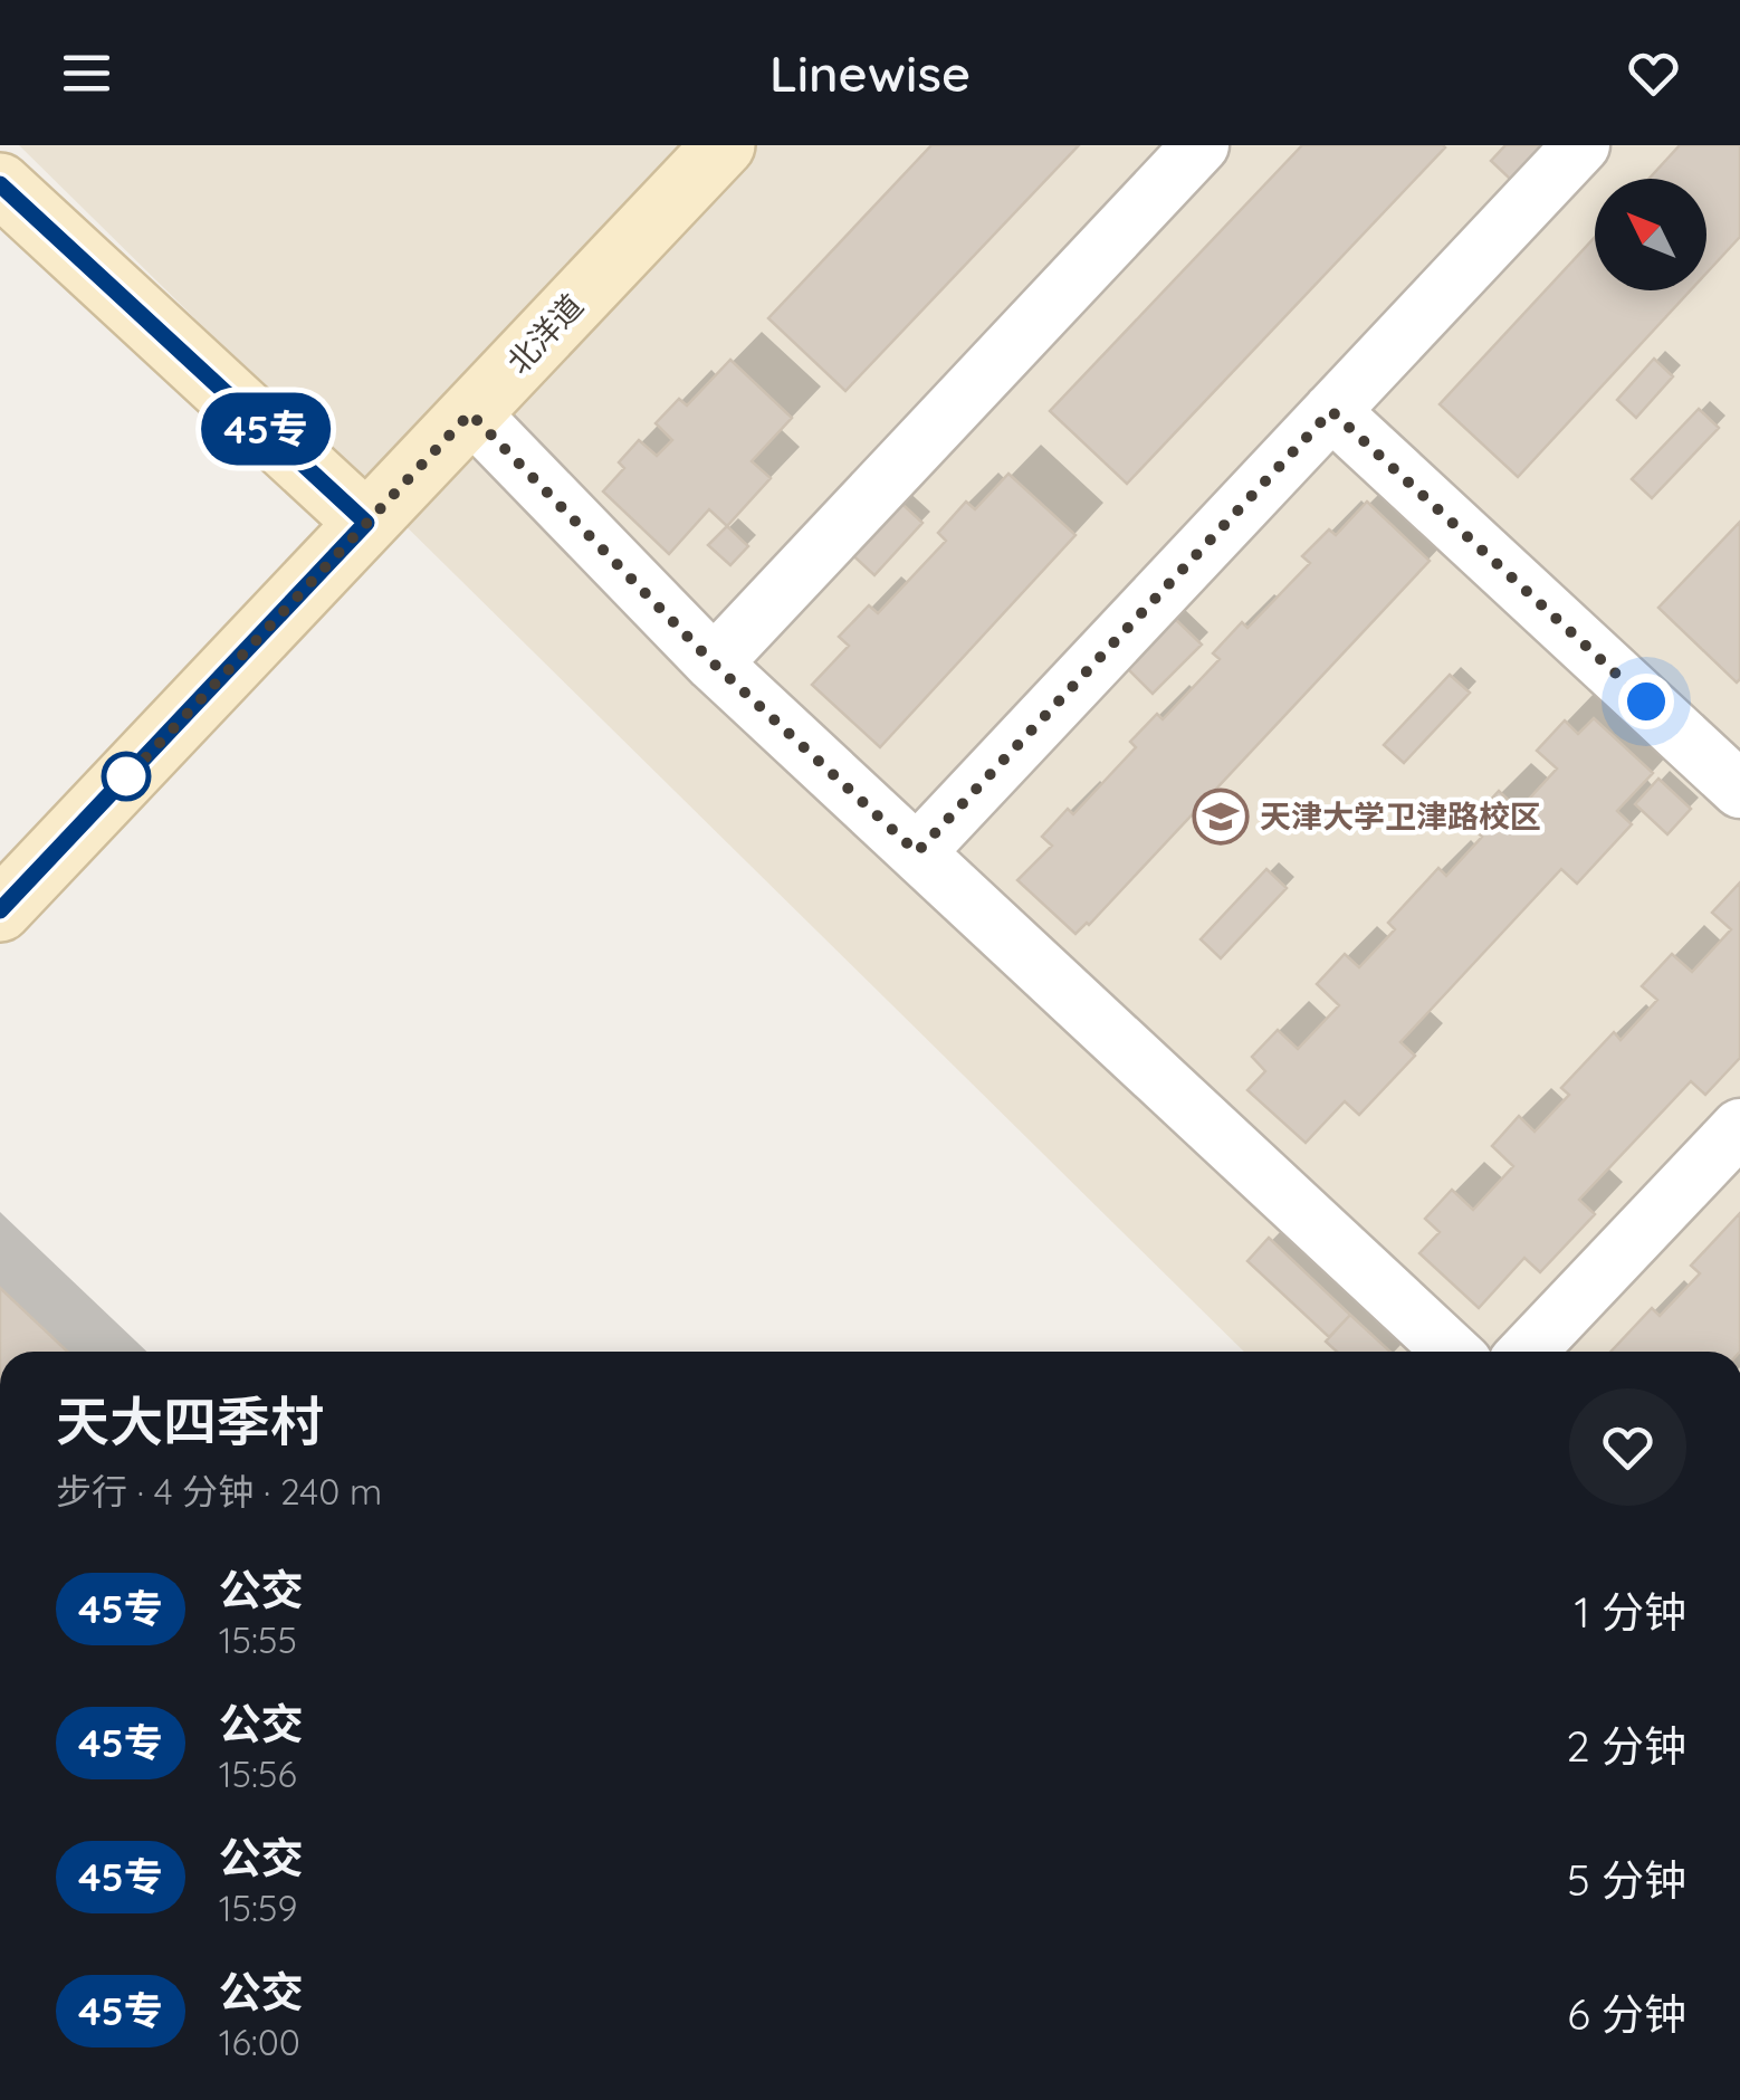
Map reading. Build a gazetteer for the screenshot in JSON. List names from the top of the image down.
{
  "streets": {
    "street": ["北洋道"]
  },
  "places": {
    "school or university": ["天津大学卫津路校区"]
  },
  "lines": ["bus line 45专"],
  "north": "top left",
  "page": {
    "header": "Linewise",
    "on_map": "45专",
    "heading": ["天大四季村", "步行 · 4 分钟 · 240 m"],
    "list": [
      {
        "mark": "45专",
        "name": "公交",
        "note": "15:55",
        "value": "1 分钟"
      },
      {
        "mark": "45专",
        "name": "公交",
        "note": "15:56",
        "value": "2 分钟"
      },
      {
        "mark": "45专",
        "name": "公交",
        "note": "15:59",
        "value": "5 分钟"
      },
      {
        "mark": "45专",
        "name": "公交",
        "note": "16:00",
        "value": "6 分钟"
      }
    ]
  }
}
